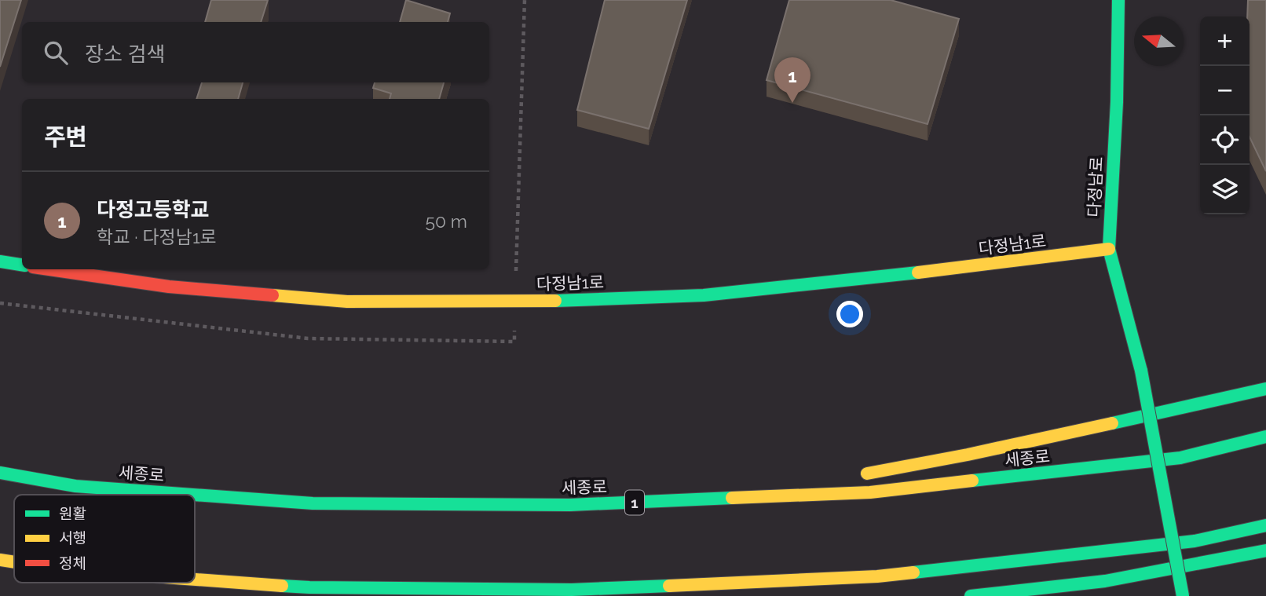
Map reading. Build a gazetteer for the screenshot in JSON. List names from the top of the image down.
{
  "streets": {
    "main road": [
      "다정남로",
      "다정남1로",
      "세종로",
      "1"
    ]
  },
  "crossings": [
    ["다정남로", "다정남1로"]
  ],
  "legend": ["원활", "서행", "정체"],
  "north": "left",
  "page": {
    "map_buttons": ["+", "−"],
    "search": "장소 검색",
    "pins": "1",
    "heading": "주변",
    "list": [
      {
        "mark": "1",
        "name": "다정고등학교",
        "note": "학교 · 다정남1로",
        "value": "50 m"
      }
    ]
  }
}
